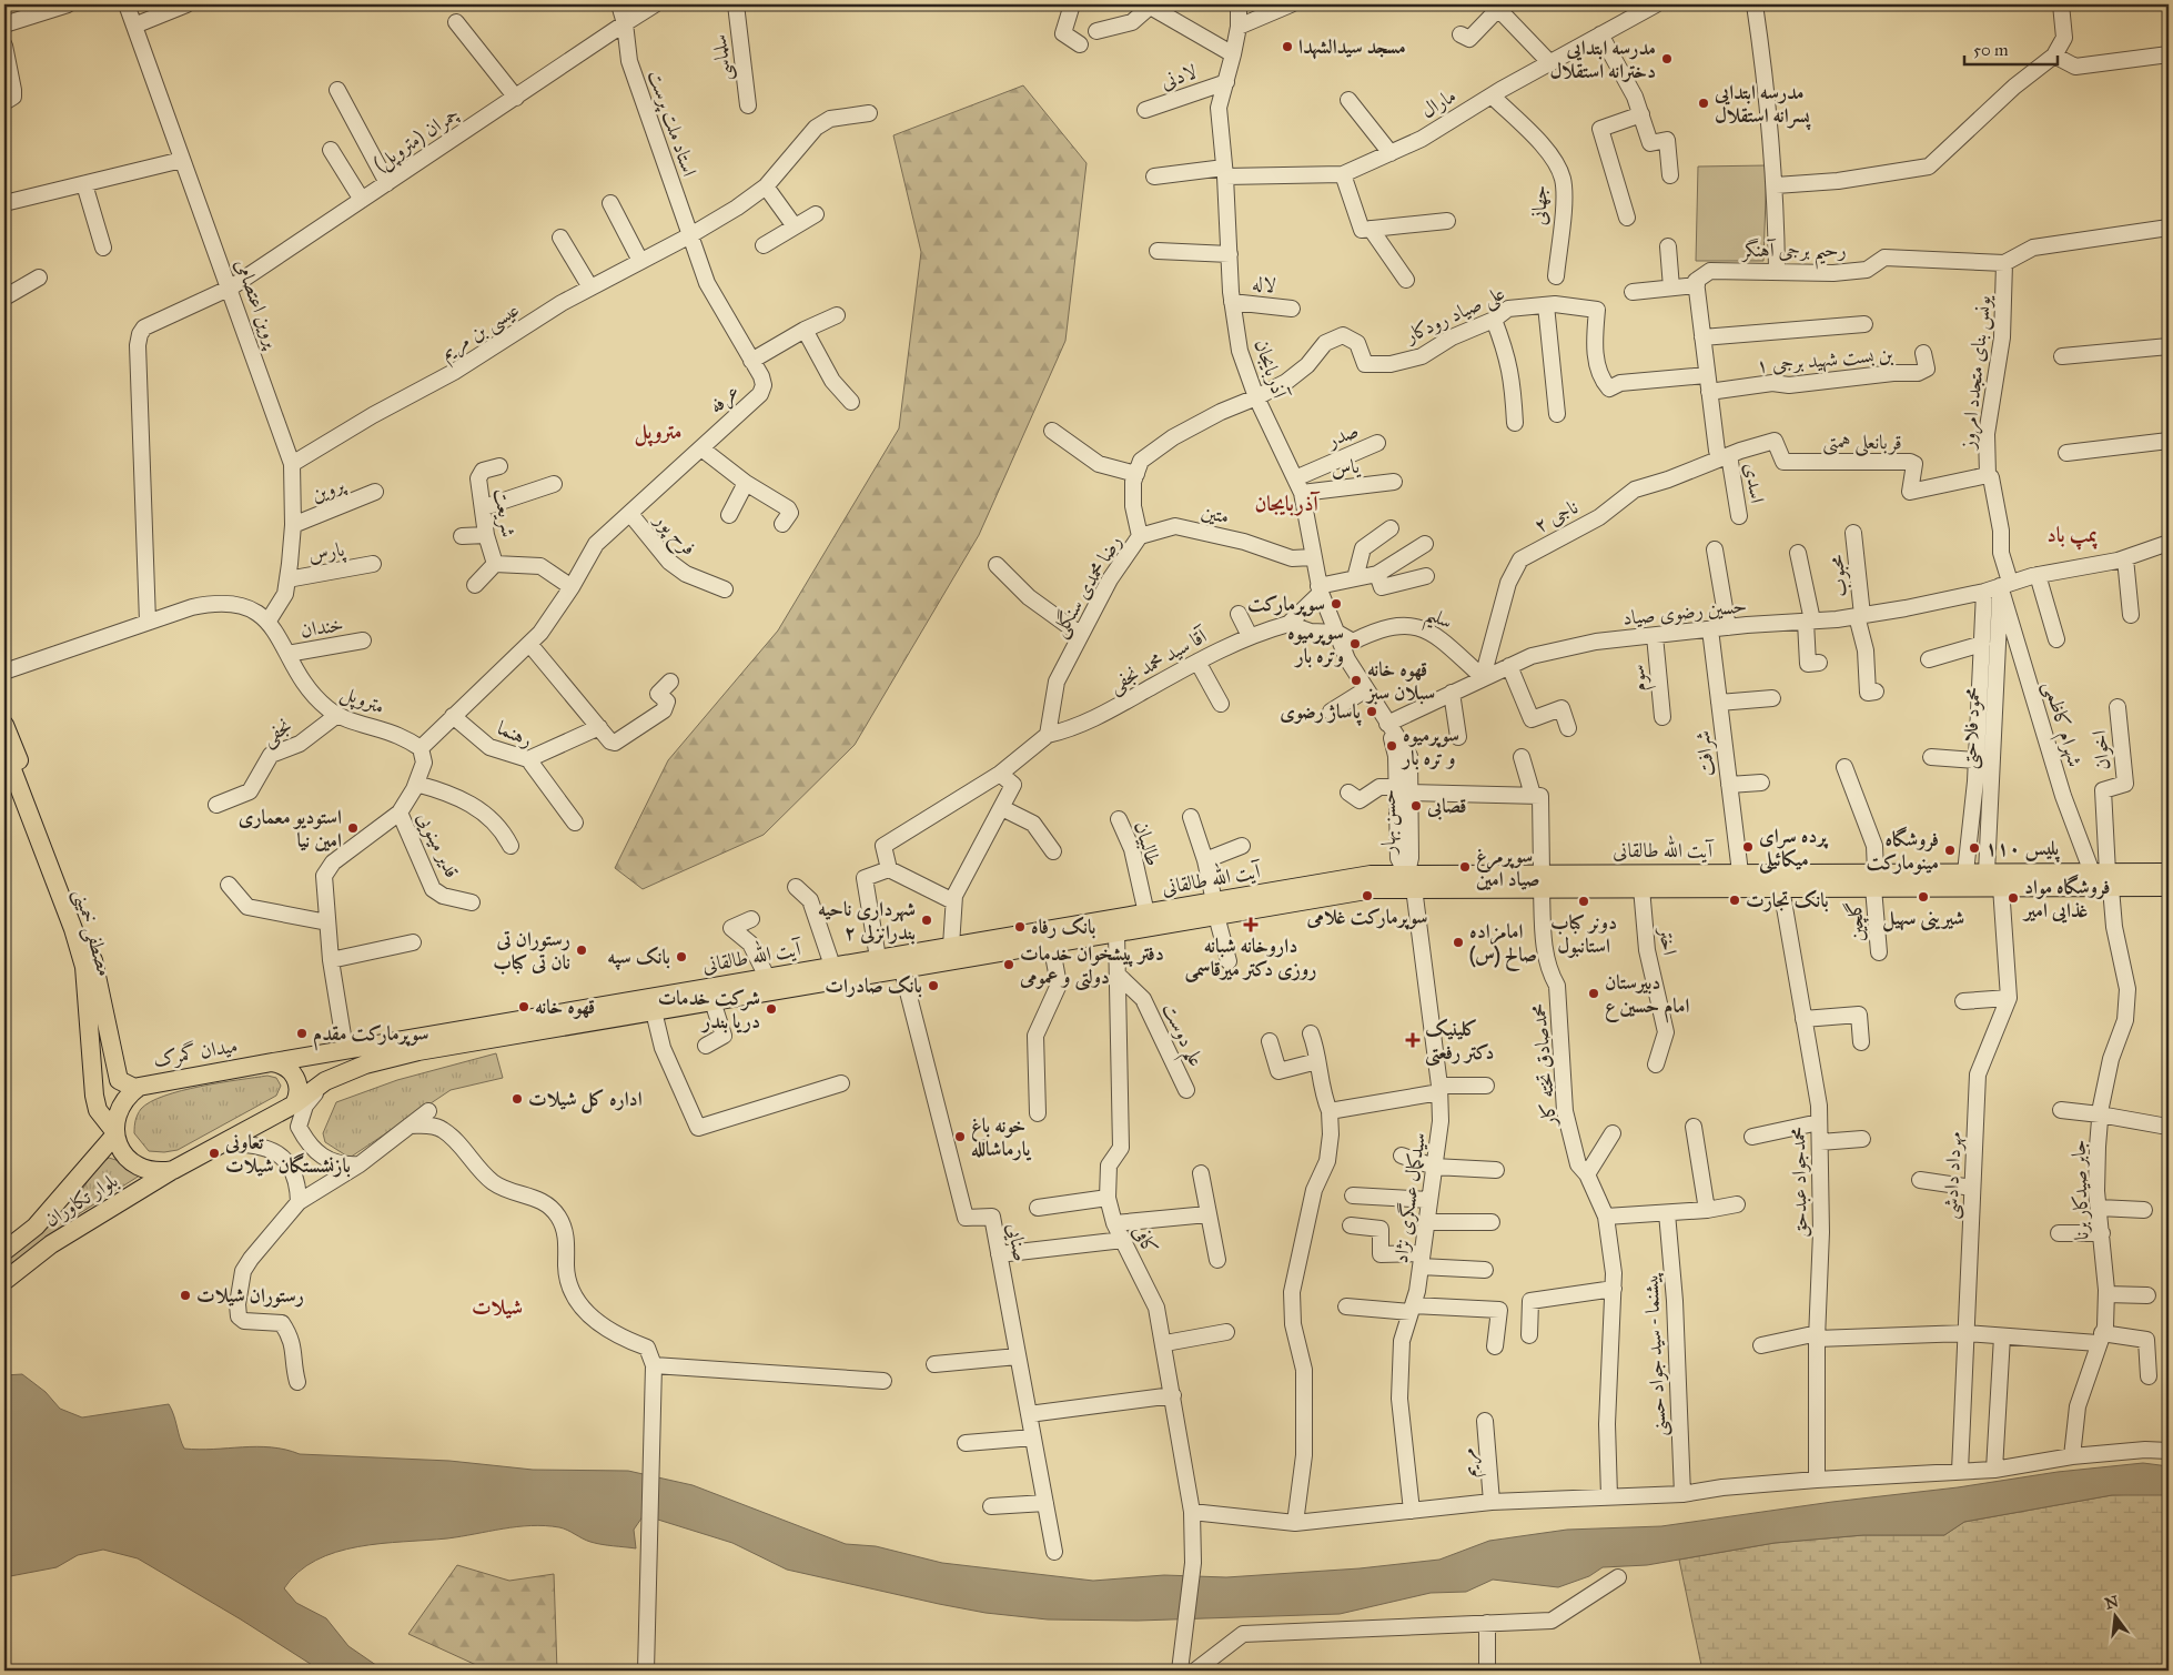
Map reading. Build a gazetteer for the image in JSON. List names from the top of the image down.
{
  "streets": {
    "main road": [
      "آیت الله طالقانی",
      "مصطفی خمینی",
      "میدان گمرک",
      "بلوار تکاوران"
    ],
    "street": [
      "سلماسی",
      "لادنی",
      "مارال",
      "استاد ملت پرست",
      "چمران (متروپل)",
      "جهانی",
      "رحیم برجی آهنگر",
      "لاله",
      "پروین اعتصامی",
      "علی صیاد رودکار",
      "عیسی بن مریم",
      "بن بست شهید برجی ۱",
      "آذربایجان",
      "یونس بنای متجدد امروز",
      "عرفه",
      "صدر",
      "قربانعلی همتی",
      "یاس",
      "اسدی",
      "پروین",
      "شریعت",
      "متین",
      "ناجی ۲",
      "فرح پور",
      "پارس",
      "محبوب",
      "رضا محمدی سنگلی",
      "حسین رضوی صیاد",
      "سلیم",
      "خندان",
      "آقا سید محمد نجفی",
      "سوم",
      "متروپل",
      "شهرام کاظمی",
      "محمود فلاحتی",
      "نجفی",
      "رهنما",
      "اخوان",
      "شرافت",
      "حسن بهار",
      "طالبیان",
      "قدیر مینویی",
      "گلچین",
      "اختر",
      "علم دوست",
      "محمدصادق تخته کار",
      "مهرداد دادشی",
      "محمدجواد عبدحق",
      "جابر صیدکار برنا",
      "سیدکمال عسگری نژاد",
      "کافی",
      "صنایی",
      "پیشنما - سید جواد حسنی",
      "مریم"
    ]
  },
  "crossings": [
    ["لادنی", "آذربایجان"],
    ["مارال", "جهانی"],
    ["مارال", "آذربایجان"],
    ["استاد ملت پرست", "چمران (متروپل)"],
    ["استاد ملت پرست", "عیسی بن مریم"],
    ["استاد ملت پرست", "عرفه"],
    ["چمران (متروپل)", "پروین اعتصامی"],
    ["رحیم برجی آهنگر", "یونس بنای متجدد امروز"],
    ["لاله", "آذربایجان"],
    ["پروین اعتصامی", "عیسی بن مریم"],
    ["پروین اعتصامی", "پروین"],
    ["پروین اعتصامی", "پارس"],
    ["پروین اعتصامی", "متروپل"],
    ["علی صیاد رودکار", "آذربایجان"],
    ["علی صیاد رودکار", "رضا محمدی سنگلی"],
    ["عیسی بن مریم", "عرفه"],
    ["آذربایجان", "صدر"],
    ["آذربایجان", "یاس"],
    ["آذربایجان", "متین"],
    ["آذربایجان", "رضا محمدی سنگلی"],
    ["آذربایجان", "حسین رضوی صیاد"],
    ["آذربایجان", "سلیم"],
    ["آذربایجان", "حسن بهار"],
    ["یونس بنای متجدد امروز", "قربانعلی همتی"],
    ["یونس بنای متجدد امروز", "حسین رضوی صیاد"],
    ["یونس بنای متجدد امروز", "شهرام کاظمی"],
    ["یونس بنای متجدد امروز", "محمود فلاحتی"],
    ["عرفه", "شریعت"],
    ["عرفه", "فرح پور"],
    ["عرفه", "متروپل"],
    ["عرفه", "رهنما"],
    ["قربانعلی همتی", "اسدی"],
    ["قربانعلی همتی", "ناجی ۲"],
    ["اسدی", "ناجی ۲"],
    ["متین", "رضا محمدی سنگلی"],
    ["ناجی ۲", "حسین رضوی صیاد"],
    ["ناجی ۲", "سلیم"],
    ["محبوب", "حسین رضوی صیاد"],
    ["رضا محمدی سنگلی", "آقا سید محمد نجفی"],
    ["حسین رضوی صیاد", "سلیم"],
    ["حسین رضوی صیاد", "سوم"],
    ["حسین رضوی صیاد", "شهرام کاظمی"],
    ["حسین رضوی صیاد", "محمود فلاحتی"],
    ["حسین رضوی صیاد", "شرافت"],
    ["حسین رضوی صیاد", "حسن بهار"],
    ["سلیم", "آقا سید محمد نجفی"],
    ["خندان", "متروپل"],
    ["متروپل", "نجفی"],
    ["شهرام کاظمی", "محمود فلاحتی"],
    ["شهرام کاظمی", "اخوان"],
    ["شهرام کاظمی", "آیت الله طالقانی"],
    ["شهرام کاظمی", "جابر صیدکار برنا"],
    ["محمود فلاحتی", "آیت الله طالقانی"],
    ["محمود فلاحتی", "مهرداد دادشی"],
    ["اخوان", "آیت الله طالقانی"],
    ["اخوان", "جابر صیدکار برنا"],
    ["شرافت", "آیت الله طالقانی"],
    ["حسن بهار", "آیت الله طالقانی"],
    ["حسن بهار", "سیدکمال عسگری نژاد"],
    ["طالبیان", "آیت الله طالقانی"],
    ["آیت الله طالقانی", "گلچین"],
    ["آیت الله طالقانی", "اختر"],
    ["آیت الله طالقانی", "میدان گمرک"],
    ["آیت الله طالقانی", "محمدصادق تخته کار"],
    ["آیت الله طالقانی", "مهرداد دادشی"],
    ["آیت الله طالقانی", "محمدجواد عبدحق"],
    ["آیت الله طالقانی", "جابر صیدکار برنا"],
    ["آیت الله طالقانی", "سیدکمال عسگری نژاد"],
    ["آیت الله طالقانی", "کافی"],
    ["آیت الله طالقانی", "صنایی"],
    ["مصطفی خمینی", "میدان گمرک"],
    ["مصطفی خمینی", "بلوار تکاوران"],
    ["علم دوست", "کافی"],
    ["میدان گمرک", "بلوار تکاوران"]
  ],
  "districts": [
    "متروپل",
    "آذربایجان",
    "پمپ باد",
    "شیلات"
  ],
  "places": {
    "other": [
      "مسجد سیدالشهدا",
      "مدرسه ابتدایی دخترانه استقلال",
      "مدرسه ابتدایی پسرانه استقلال",
      "سوپرمارکت",
      "سوپرمیوه وتره بار",
      "قهوه خانه سبلان سبز",
      "پاساژ رضوی",
      "سوپرمیوه و تره بار",
      "قصابی",
      "استودیو معماری امین نیا",
      "پرده سرای میکائیلی",
      "پلیس ۱۱۰",
      "فروشگاه مینومارکت",
      "سوپرمرغ صیاد امین",
      "سوپرمارکت غلامی",
      "شیرینی سهیل",
      "فروشگاه مواد غذایی امیر",
      "بانک تجارت",
      "دونر کباب استانبول",
      "شهرداری ناحیه ۲ بندرانزلی",
      "بانک رفاه",
      "امامزاده صالح (س)",
      "رستوران تی نان تی کباب",
      "بانک سپه",
      "دفتر پیشخوان خدمات دولتی و عمومی",
      "بانک صادرات",
      "دبیرستان امام حسین ع",
      "قهوه خانه",
      "شرکت خدمات دریا بندر",
      "سوپرمارکت مقدم",
      "اداره کل شیلات",
      "خونه باغ یارماشالله",
      "تعاونی بازنشستگان شیلات",
      "رستوران شیلات"
    ],
    "health": ["داروخانه شبانه روزی دکتر میرقاسمی", "کلینیک دکتر رفعتی"]
  },
  "scale_bar": "50 m",
  "north": "top"
}
